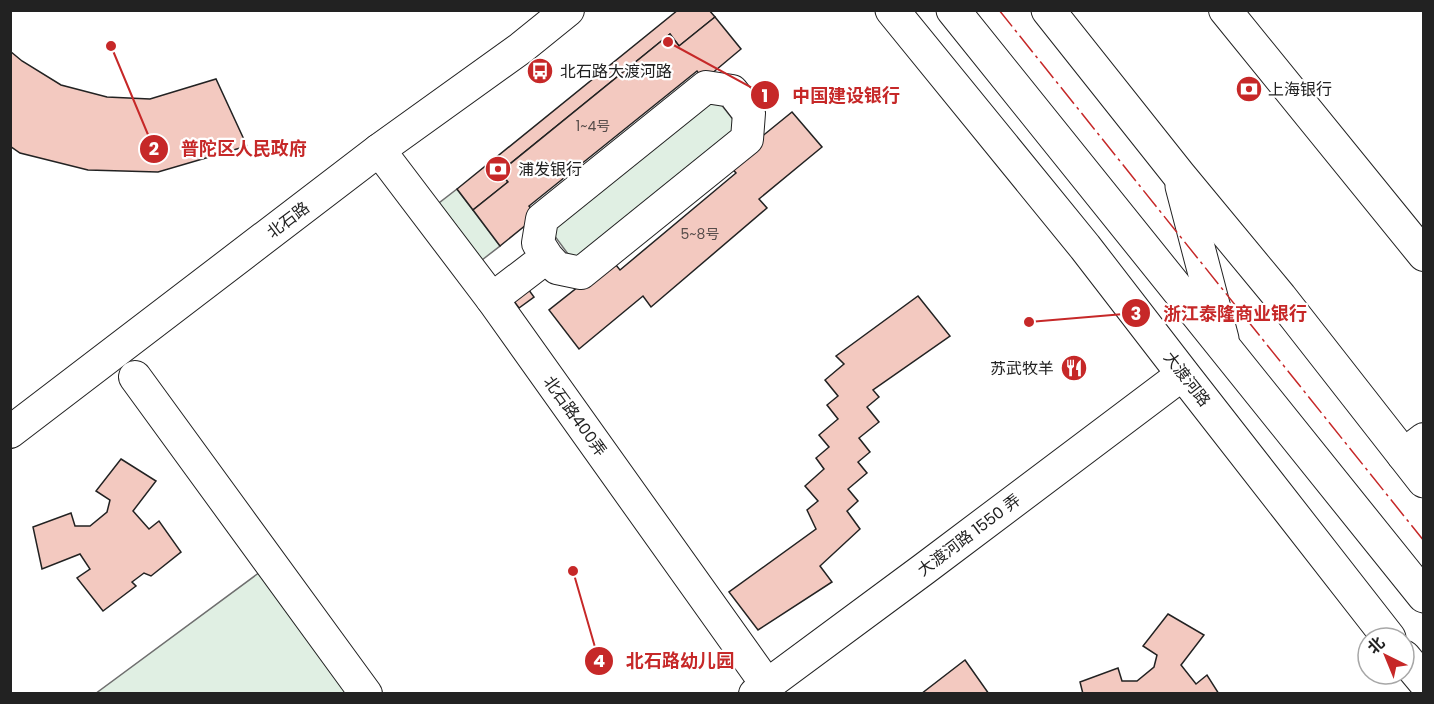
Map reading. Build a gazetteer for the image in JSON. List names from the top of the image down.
{
  "streets": {
    "main road": ["大渡河路"],
    "street": ["北石路", "北石路400弄", "大渡河路 1550 弄"]
  },
  "crossings": [
    ["北石路", "北石路400弄"],
    ["大渡河路", "大渡河路 1550 弄"],
    ["北石路400弄", "大渡河路 1550 弄"]
  ],
  "places": {
    "other": [
      "中国建设银行",
      "普陀区人民政府",
      "浙江泰隆商业银行",
      "北石路幼儿园"
    ],
    "bus stop": ["北石路大渡河路"],
    "bank": ["上海银行", "浦发银行"],
    "restaurant": ["苏武牧羊"]
  },
  "house_numbers": ["1~4号", "5~8号"],
  "north": "top left"
}
